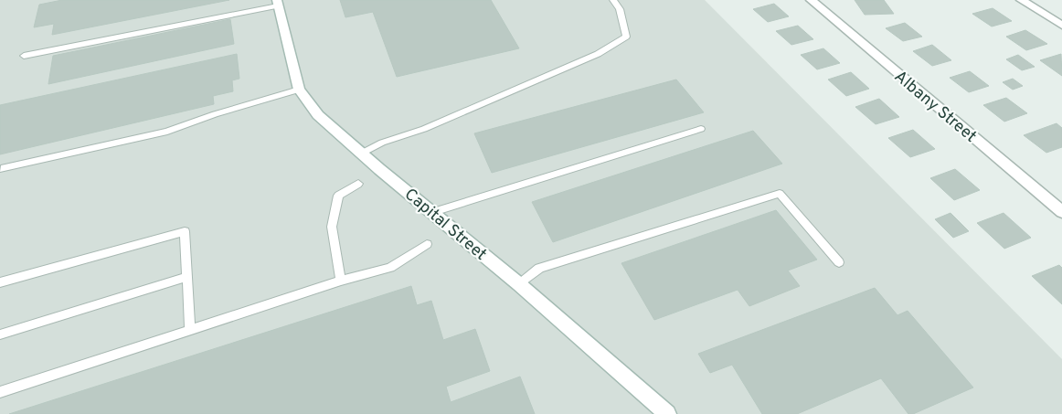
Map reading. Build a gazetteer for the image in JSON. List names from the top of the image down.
{
  "streets": {
    "street": ["Albany Street", "Capital Street"]
  }
}
